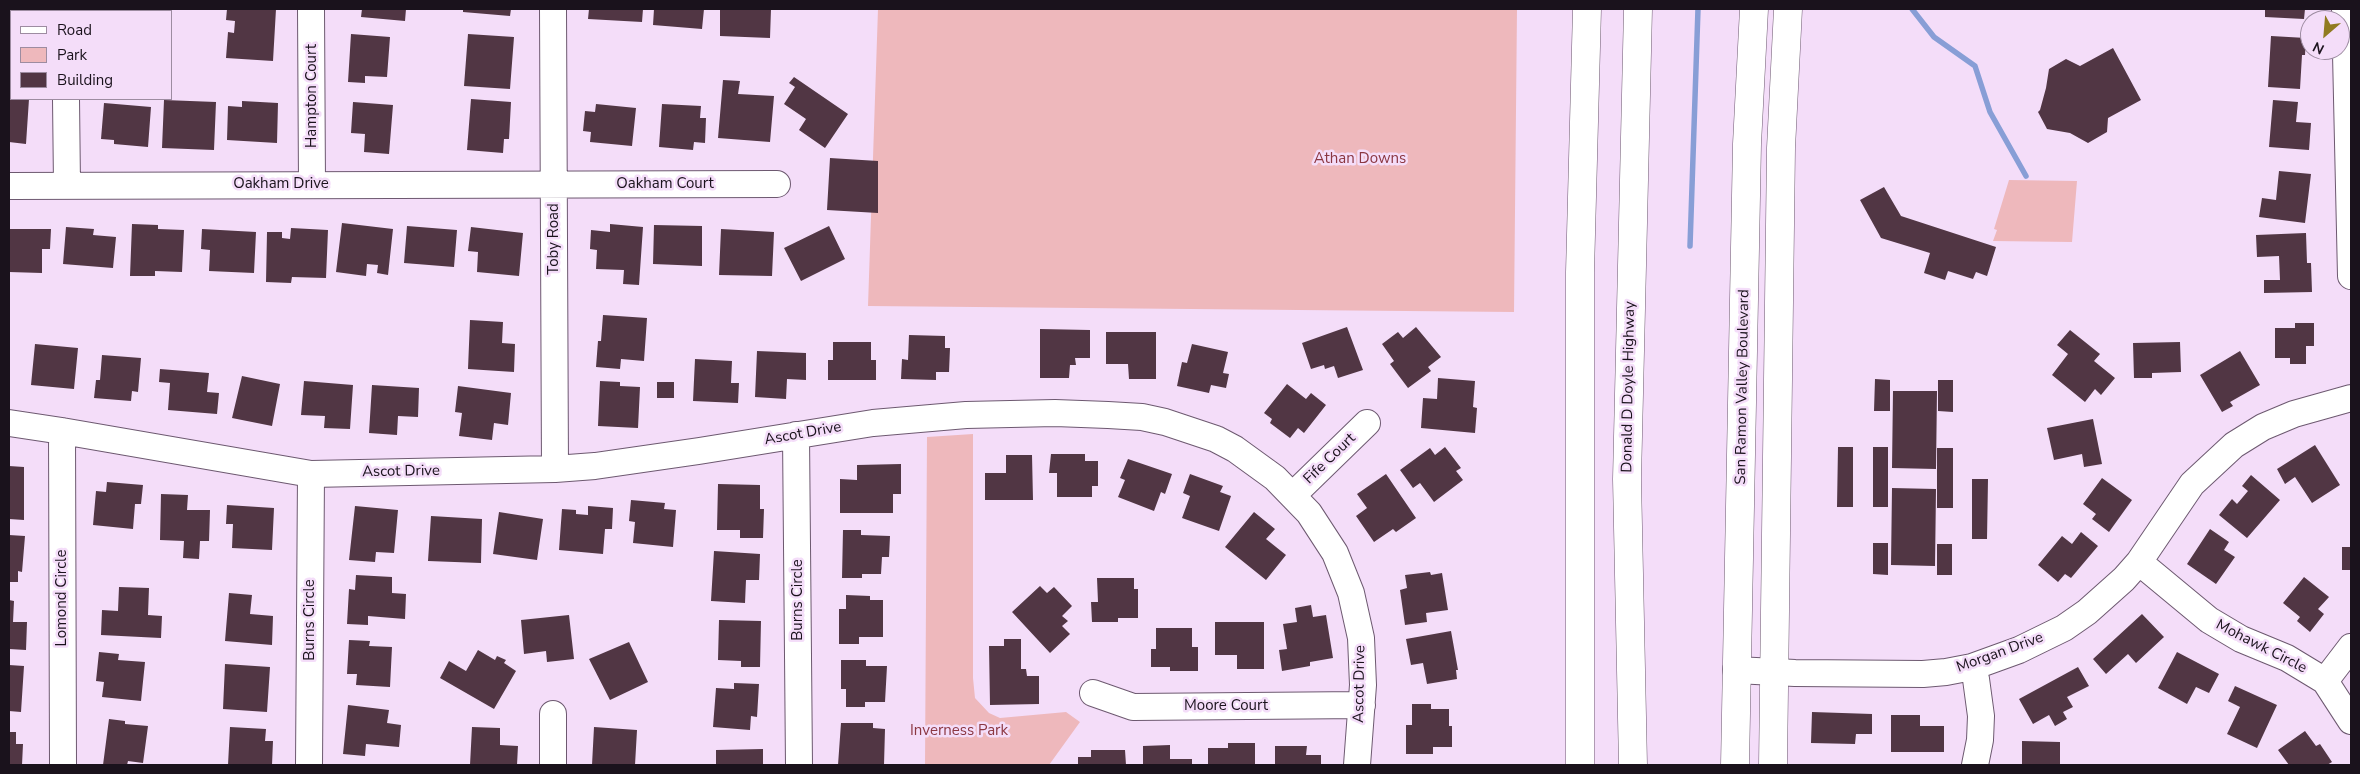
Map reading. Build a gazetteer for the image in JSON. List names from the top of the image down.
{
  "streets": {
    "main road": ["Donald D Doyle Highway", "San Ramon Valley Boulevard"],
    "street": [
      "Hampton Court",
      "Oakham Drive",
      "Oakham Court",
      "Toby Road",
      "Ascot Drive",
      "Fife Court",
      "Lomond Circle",
      "Burns Circle",
      "Mohawk Circle",
      "Morgan Drive",
      "Moore Court"
    ]
  },
  "crossings": [
    ["Hampton Court", "Oakham Drive"],
    ["Oakham Drive", "Oakham Court"],
    ["Oakham Drive", "Toby Road"],
    ["Oakham Court", "Toby Road"],
    ["Toby Road", "Ascot Drive"],
    ["San Ramon Valley Boulevard", "Morgan Drive"],
    ["Ascot Drive", "Fife Court"],
    ["Ascot Drive", "Lomond Circle"],
    ["Ascot Drive", "Burns Circle"],
    ["Ascot Drive", "Moore Court"],
    ["Mohawk Circle", "Morgan Drive"]
  ],
  "parks": ["Athan Downs", "Inverness Park"],
  "legend": ["Road", "Park", "Building"],
  "north": "bottom left"
}
